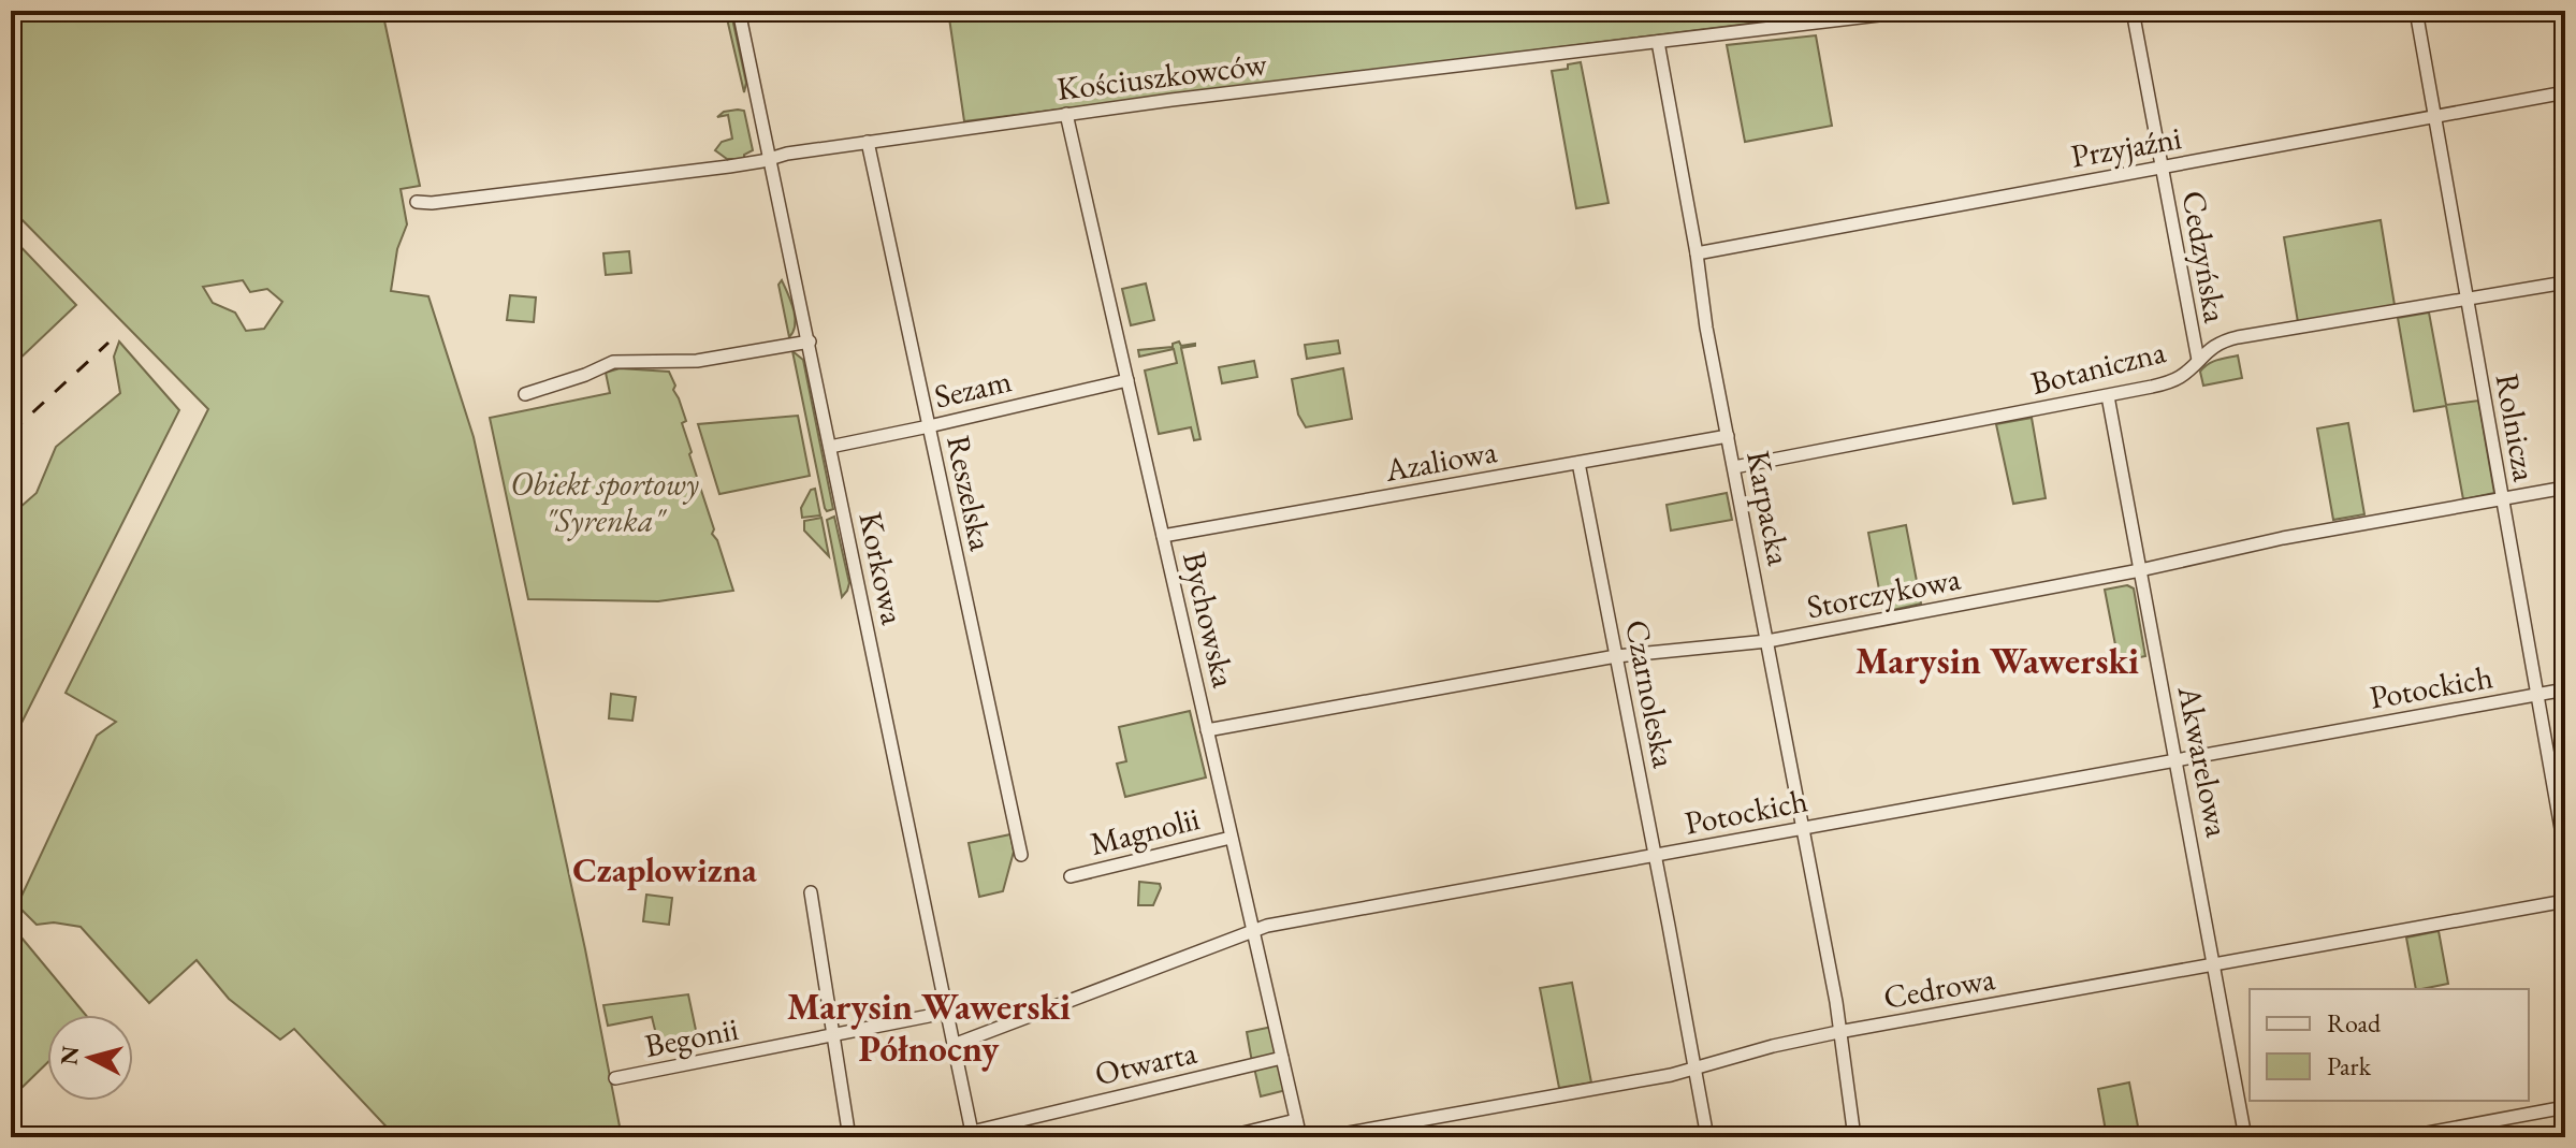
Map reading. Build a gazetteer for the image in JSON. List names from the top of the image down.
{
  "streets": {
    "street": [
      "Kościuszkowców",
      "Przyjaźni",
      "Cedzyńska",
      "Botaniczna",
      "Sezam",
      "Rolnicza",
      "Azaliowa",
      "Reszelska",
      "Karpacka",
      "Korkowa",
      "Storczykowa",
      "Bychowska",
      "Potockich",
      "Czarnoleska",
      "Akwarelowa",
      "Magnolii",
      "Cedrowa",
      "Begonii",
      "Otwarta"
    ]
  },
  "crossings": [
    ["Kościuszkowców", "Reszelska"],
    ["Kościuszkowców", "Karpacka"],
    ["Kościuszkowców", "Korkowa"],
    ["Kościuszkowców", "Bychowska"],
    ["Przyjaźni", "Cedzyńska"],
    ["Przyjaźni", "Rolnicza"],
    ["Przyjaźni", "Karpacka"],
    ["Cedzyńska", "Botaniczna"],
    ["Botaniczna", "Rolnicza"],
    ["Botaniczna", "Karpacka"],
    ["Botaniczna", "Akwarelowa"],
    ["Sezam", "Reszelska"],
    ["Sezam", "Korkowa"],
    ["Sezam", "Bychowska"],
    ["Rolnicza", "Storczykowa"],
    ["Rolnicza", "Potockich"],
    ["Azaliowa", "Karpacka"],
    ["Azaliowa", "Bychowska"],
    ["Azaliowa", "Czarnoleska"],
    ["Karpacka", "Storczykowa"],
    ["Karpacka", "Potockich"],
    ["Karpacka", "Cedrowa"],
    ["Korkowa", "Potockich"],
    ["Korkowa", "Otwarta"],
    ["Storczykowa", "Bychowska"],
    ["Storczykowa", "Czarnoleska"],
    ["Storczykowa", "Akwarelowa"],
    ["Bychowska", "Potockich"],
    ["Bychowska", "Magnolii"],
    ["Bychowska", "Otwarta"],
    ["Potockich", "Czarnoleska"],
    ["Potockich", "Akwarelowa"],
    ["Czarnoleska", "Cedrowa"],
    ["Akwarelowa", "Cedrowa"]
  ],
  "districts": ["Marysin Wawerski", "Czaplowizna", "Marysin Wawerski Północny"],
  "parks": ["Obiekt sportowy \"Syrenka\""],
  "legend": ["Road", "Park"],
  "north": "left"
}
